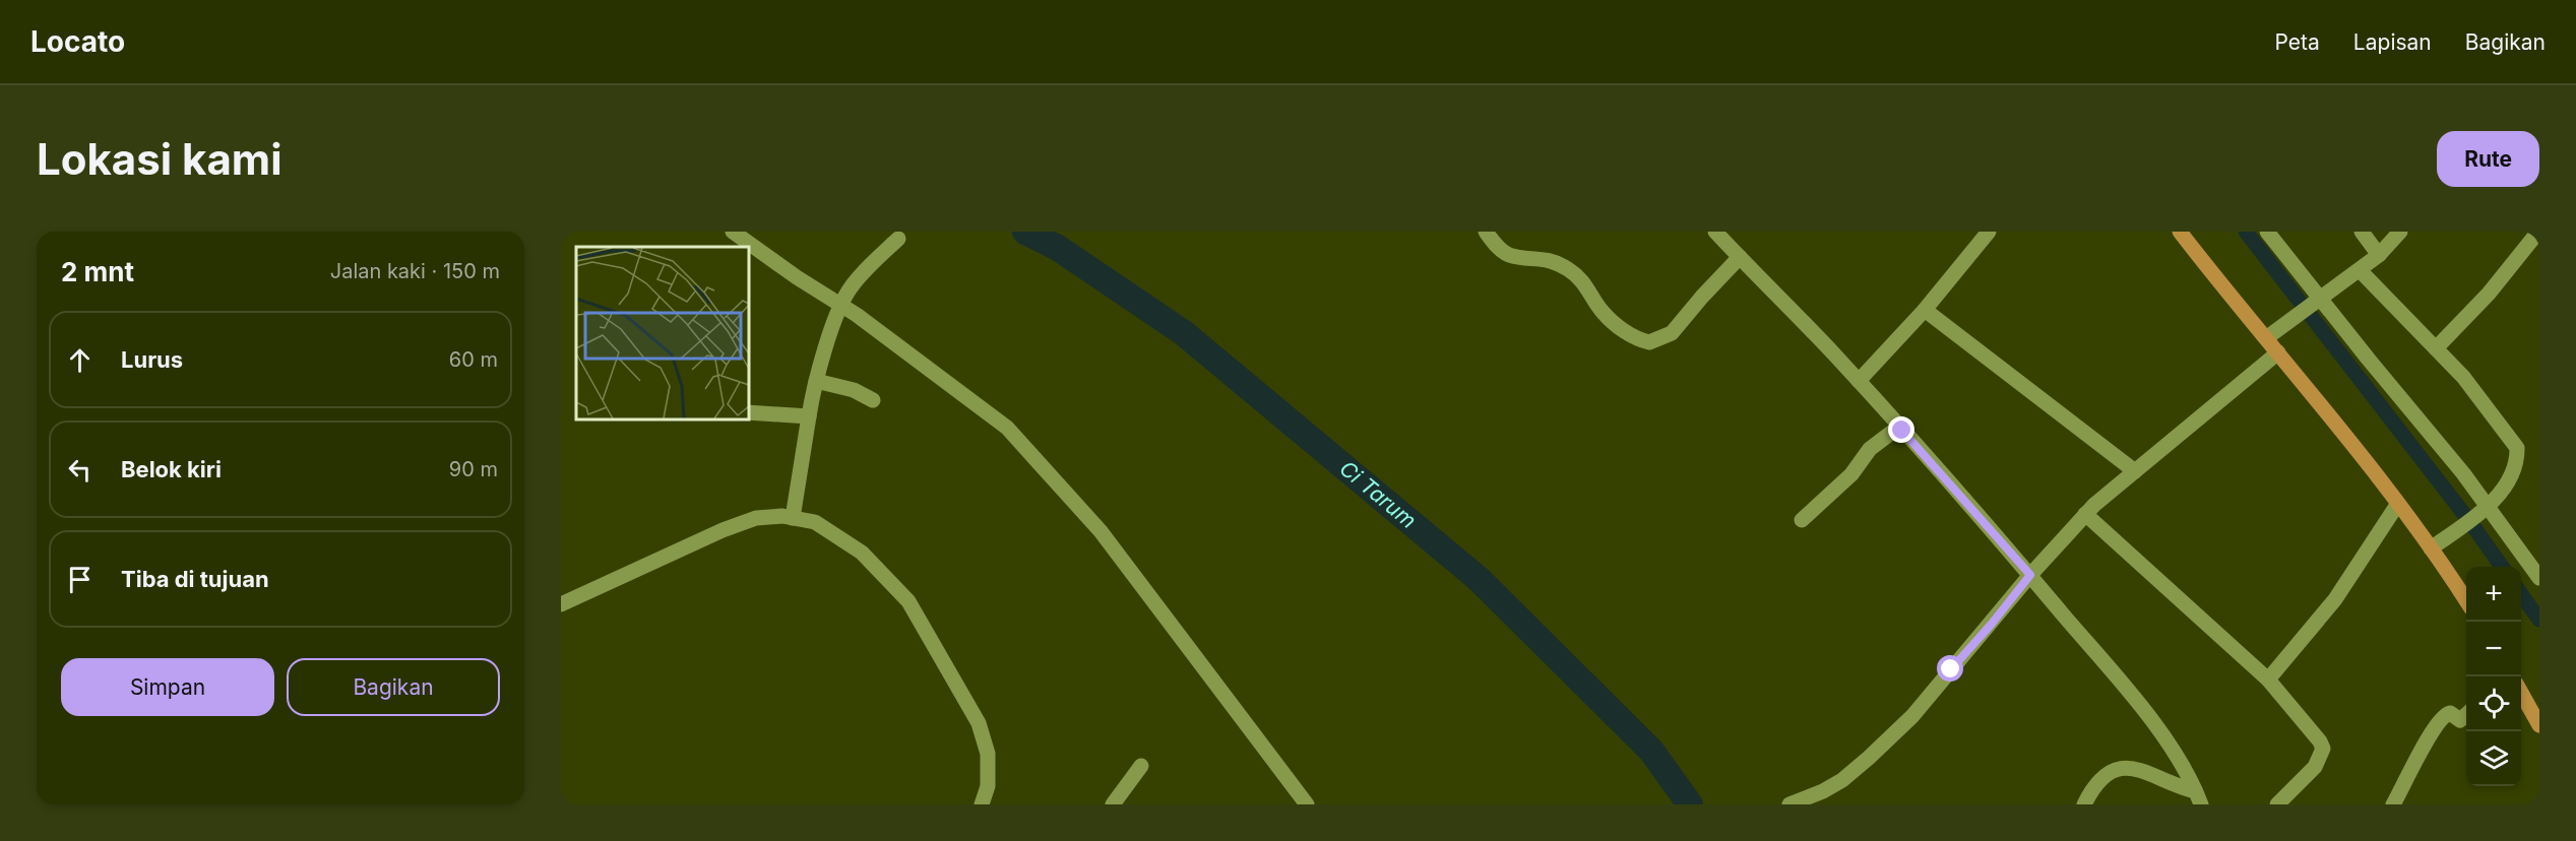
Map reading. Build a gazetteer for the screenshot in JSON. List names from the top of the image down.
{
  "water": ["Ci Tarum"],
  "page": {
    "header": "Locato",
    "nav": ["Peta", "Lapisan", "Bagikan"],
    "buttons": [
      "Rute",
      ["Simpan", "Bagikan"]
    ],
    "title": "Lokasi kami",
    "heading": ["2 mnt", "Jalan kaki · 150 m"],
    "list": [
      ["Lurus", "60 m"],
      ["Belok kiri", "90 m"],
      "Tiba di tujuan"
    ],
    "map_buttons": ["+", "−"]
  }
}
